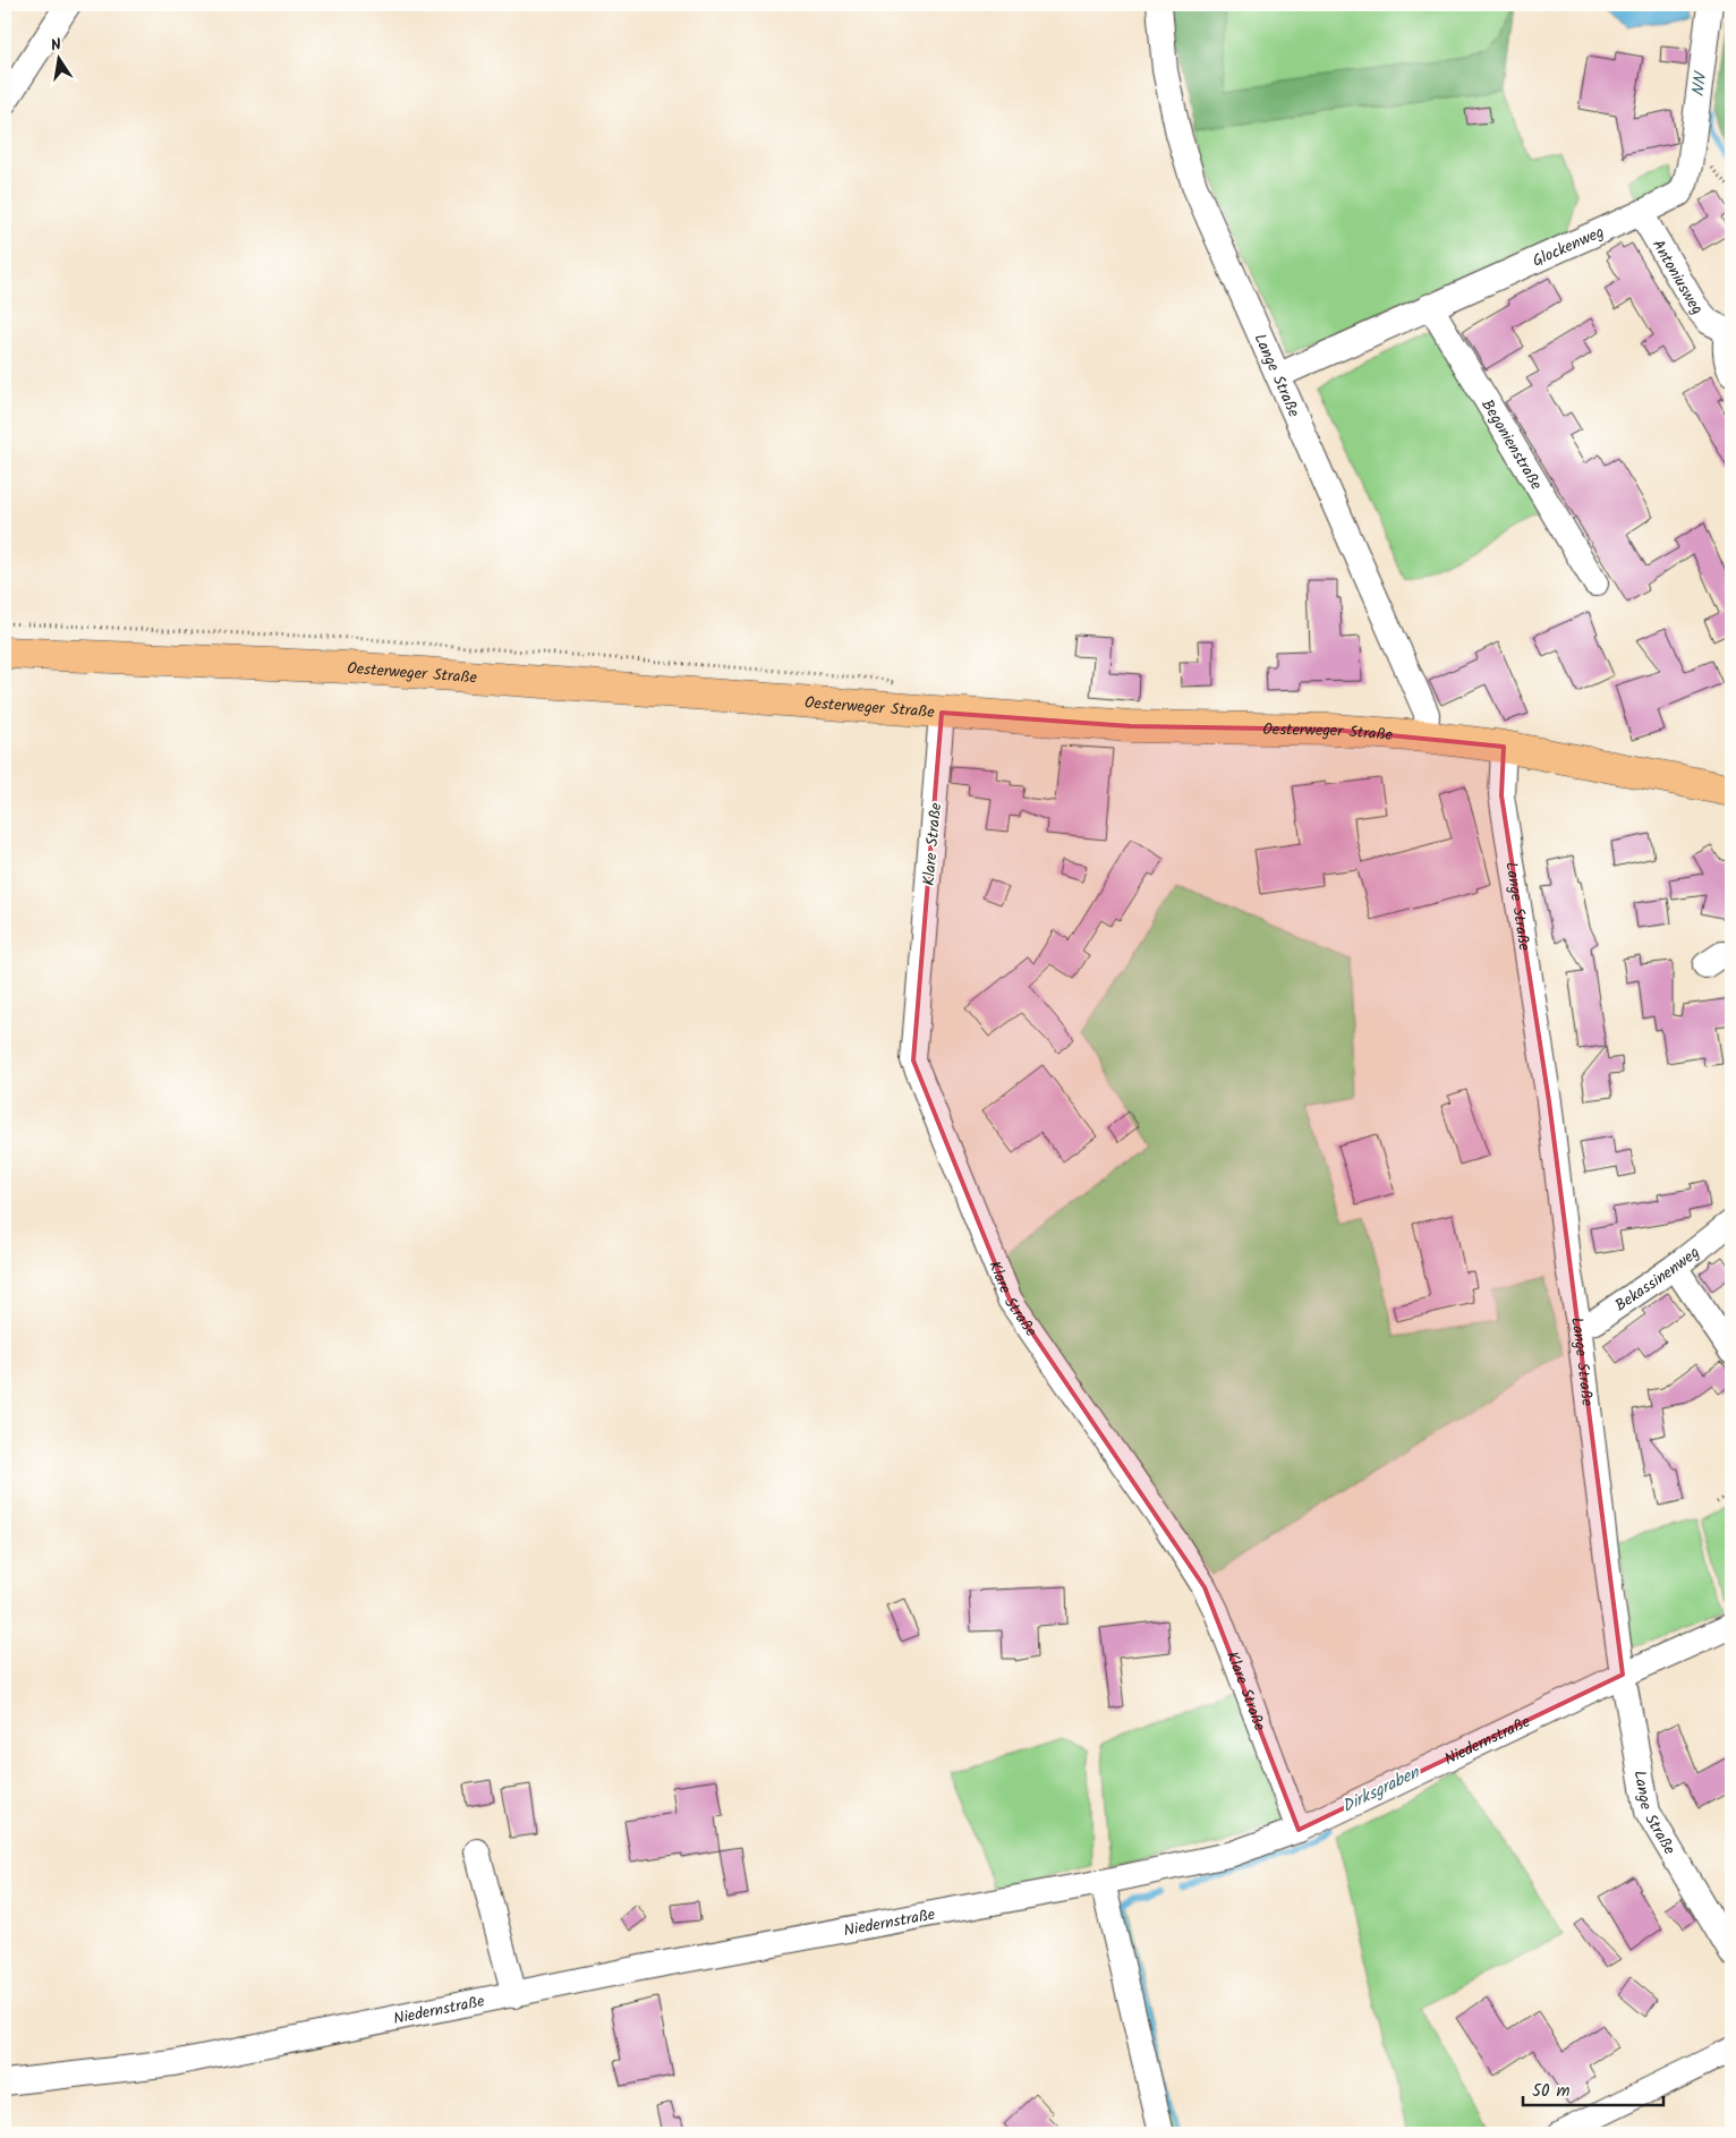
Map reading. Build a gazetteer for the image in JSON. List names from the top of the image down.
{
  "streets": {
    "main road": ["Oesterweger Straße"],
    "street": [
      "Glockenweg",
      "Antoniusweg",
      "Lange Straße",
      "Begonienstraße",
      "Klare Straße",
      "Bekassinenweg",
      "Niedernstraße"
    ]
  },
  "crossings": [
    ["Glockenweg", "Antoniusweg"],
    ["Glockenweg", "Lange Straße"],
    ["Glockenweg", "Begonienstraße"],
    ["Lange Straße", "Oesterweger Straße"],
    ["Lange Straße", "Bekassinenweg"],
    ["Lange Straße", "Niedernstraße"],
    ["Oesterweger Straße", "Klare Straße"],
    ["Klare Straße", "Niedernstraße"]
  ],
  "water": ["NN", "Dirksgraben"],
  "scale_bar": "50 m",
  "north": "top"
}
